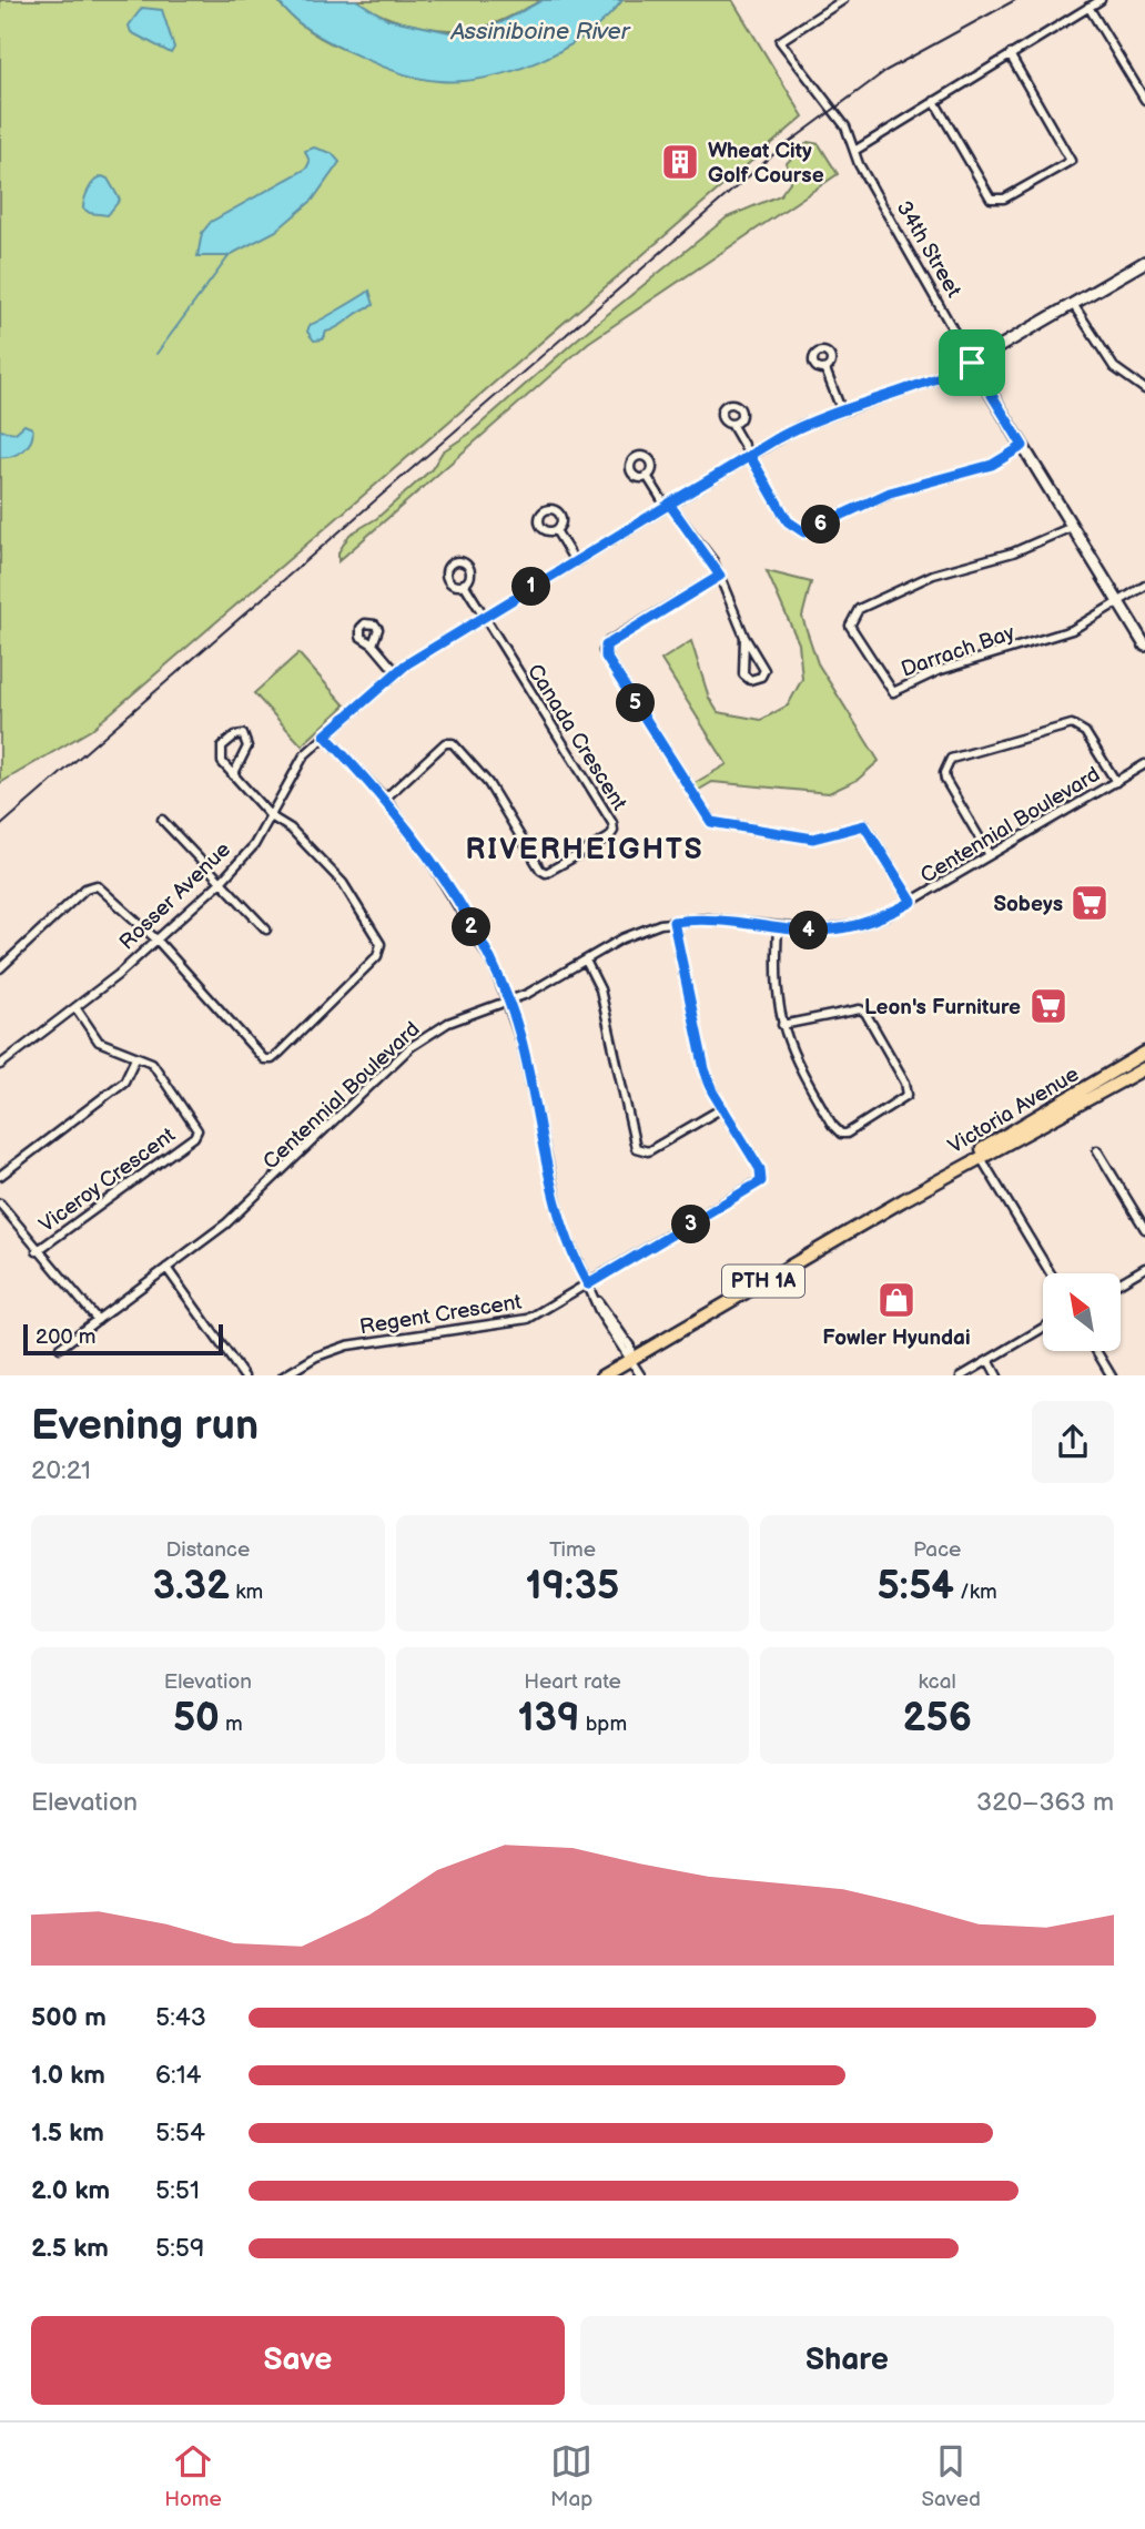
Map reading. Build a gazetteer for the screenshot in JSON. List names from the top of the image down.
{
  "streets": {
    "main road": ["Victoria Avenue", "PTH 1A"],
    "street": [
      "34th Street",
      "Darrach Bay",
      "Canada Crescent",
      "Centennial Boulevard",
      "Rosser Avenue",
      "Viceroy Crescent",
      "Regent Crescent"
    ]
  },
  "crossings": [
    ["34th Street", "Darrach Bay"],
    ["34th Street", "Rosser Avenue"],
    ["Canada Crescent", "Rosser Avenue"],
    ["Centennial Boulevard", "Regent Crescent"],
    ["Rosser Avenue", "Viceroy Crescent"]
  ],
  "districts": ["RIVERHEIGHTS"],
  "water": ["Assiniboine River"],
  "places": {
    "building": ["Wheat City Golf Course"],
    "supermarket": ["Sobeys", "Leon's Furniture"],
    "shop": ["Fowler Hyundai"]
  },
  "scale_bar": "200 m",
  "north": "top left",
  "page": {
    "pins": [
      "6",
      "1",
      "5",
      "2",
      "4",
      "3"
    ],
    "scale": "200 m",
    "heading": ["Evening run", "20:21"],
    "stats": [
      ["Distance", "3.32 km"],
      ["Time", "19:35"],
      ["Pace", "5:54 /km"],
      ["Elevation", "50 m"],
      ["Heart rate", "139 bpm"],
      ["kcal", "256"]
    ],
    "chart": ["Elevation", "320–363 m"],
    "list": [
      {
        "name": "500 m",
        "note": "5:43"
      },
      {
        "name": "1.0 km",
        "note": "6:14"
      },
      {
        "name": "1.5 km",
        "note": "5:54"
      },
      {
        "name": "2.0 km",
        "note": "5:51"
      },
      {
        "name": "2.5 km",
        "note": "5:59"
      }
    ],
    "buttons": ["Save", "Share"],
    "tabs": ["Home", "Map", "Saved"]
  }
}
